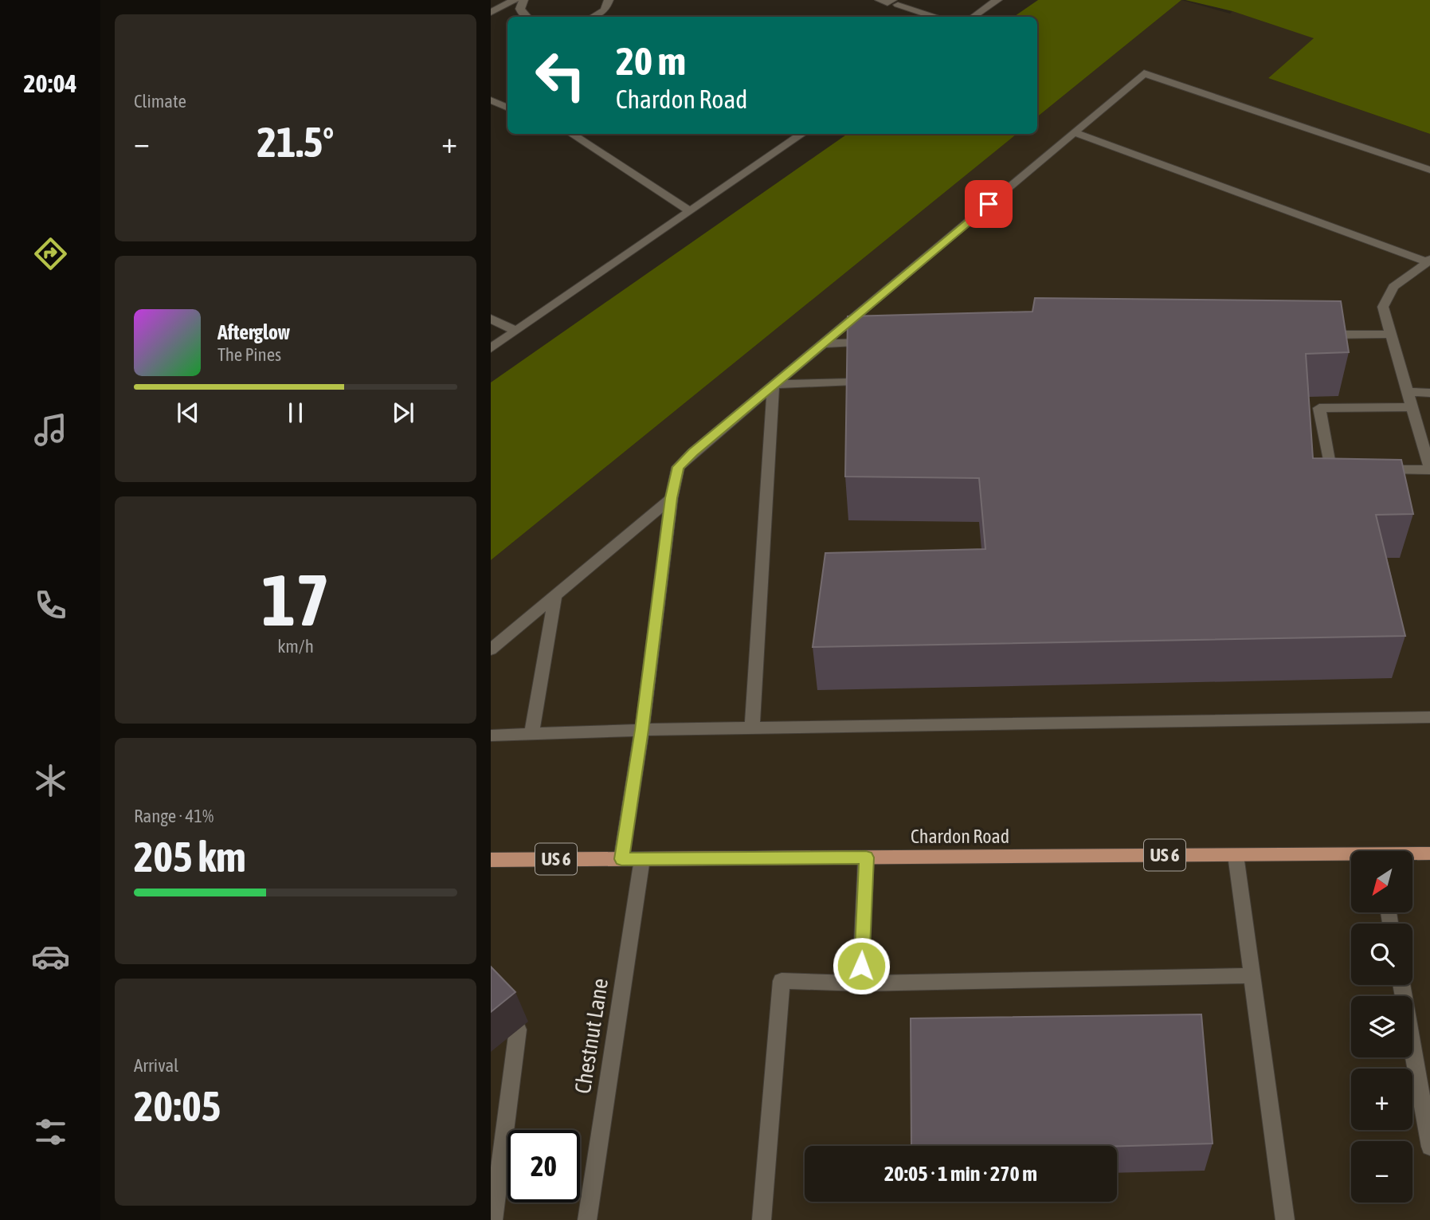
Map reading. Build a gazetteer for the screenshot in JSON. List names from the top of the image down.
{
  "streets": {
    "main road": ["Chardon Road", "US 6"],
    "street": ["Chestnut Lane"]
  },
  "crossings": [
    ["Chardon Road", "Chestnut Lane"]
  ],
  "north": "bottom left",
  "page": {
    "tabs": "20:04",
    "tile": [
      "Climate",
      ["17", "km/h"],
      ["Range · 41%", "205 km"],
      ["Arrival", "20:05"]
    ],
    "turn": ["20 m", "Chardon Road"],
    "heat": ["−", "21.5°", "+"],
    "song": ["Afterglow", "The Pines"],
    "map_buttons": ["+", "−"],
    "limit": "20",
    "trip": "20:05 · 1 min · 270 m"
  }
}
